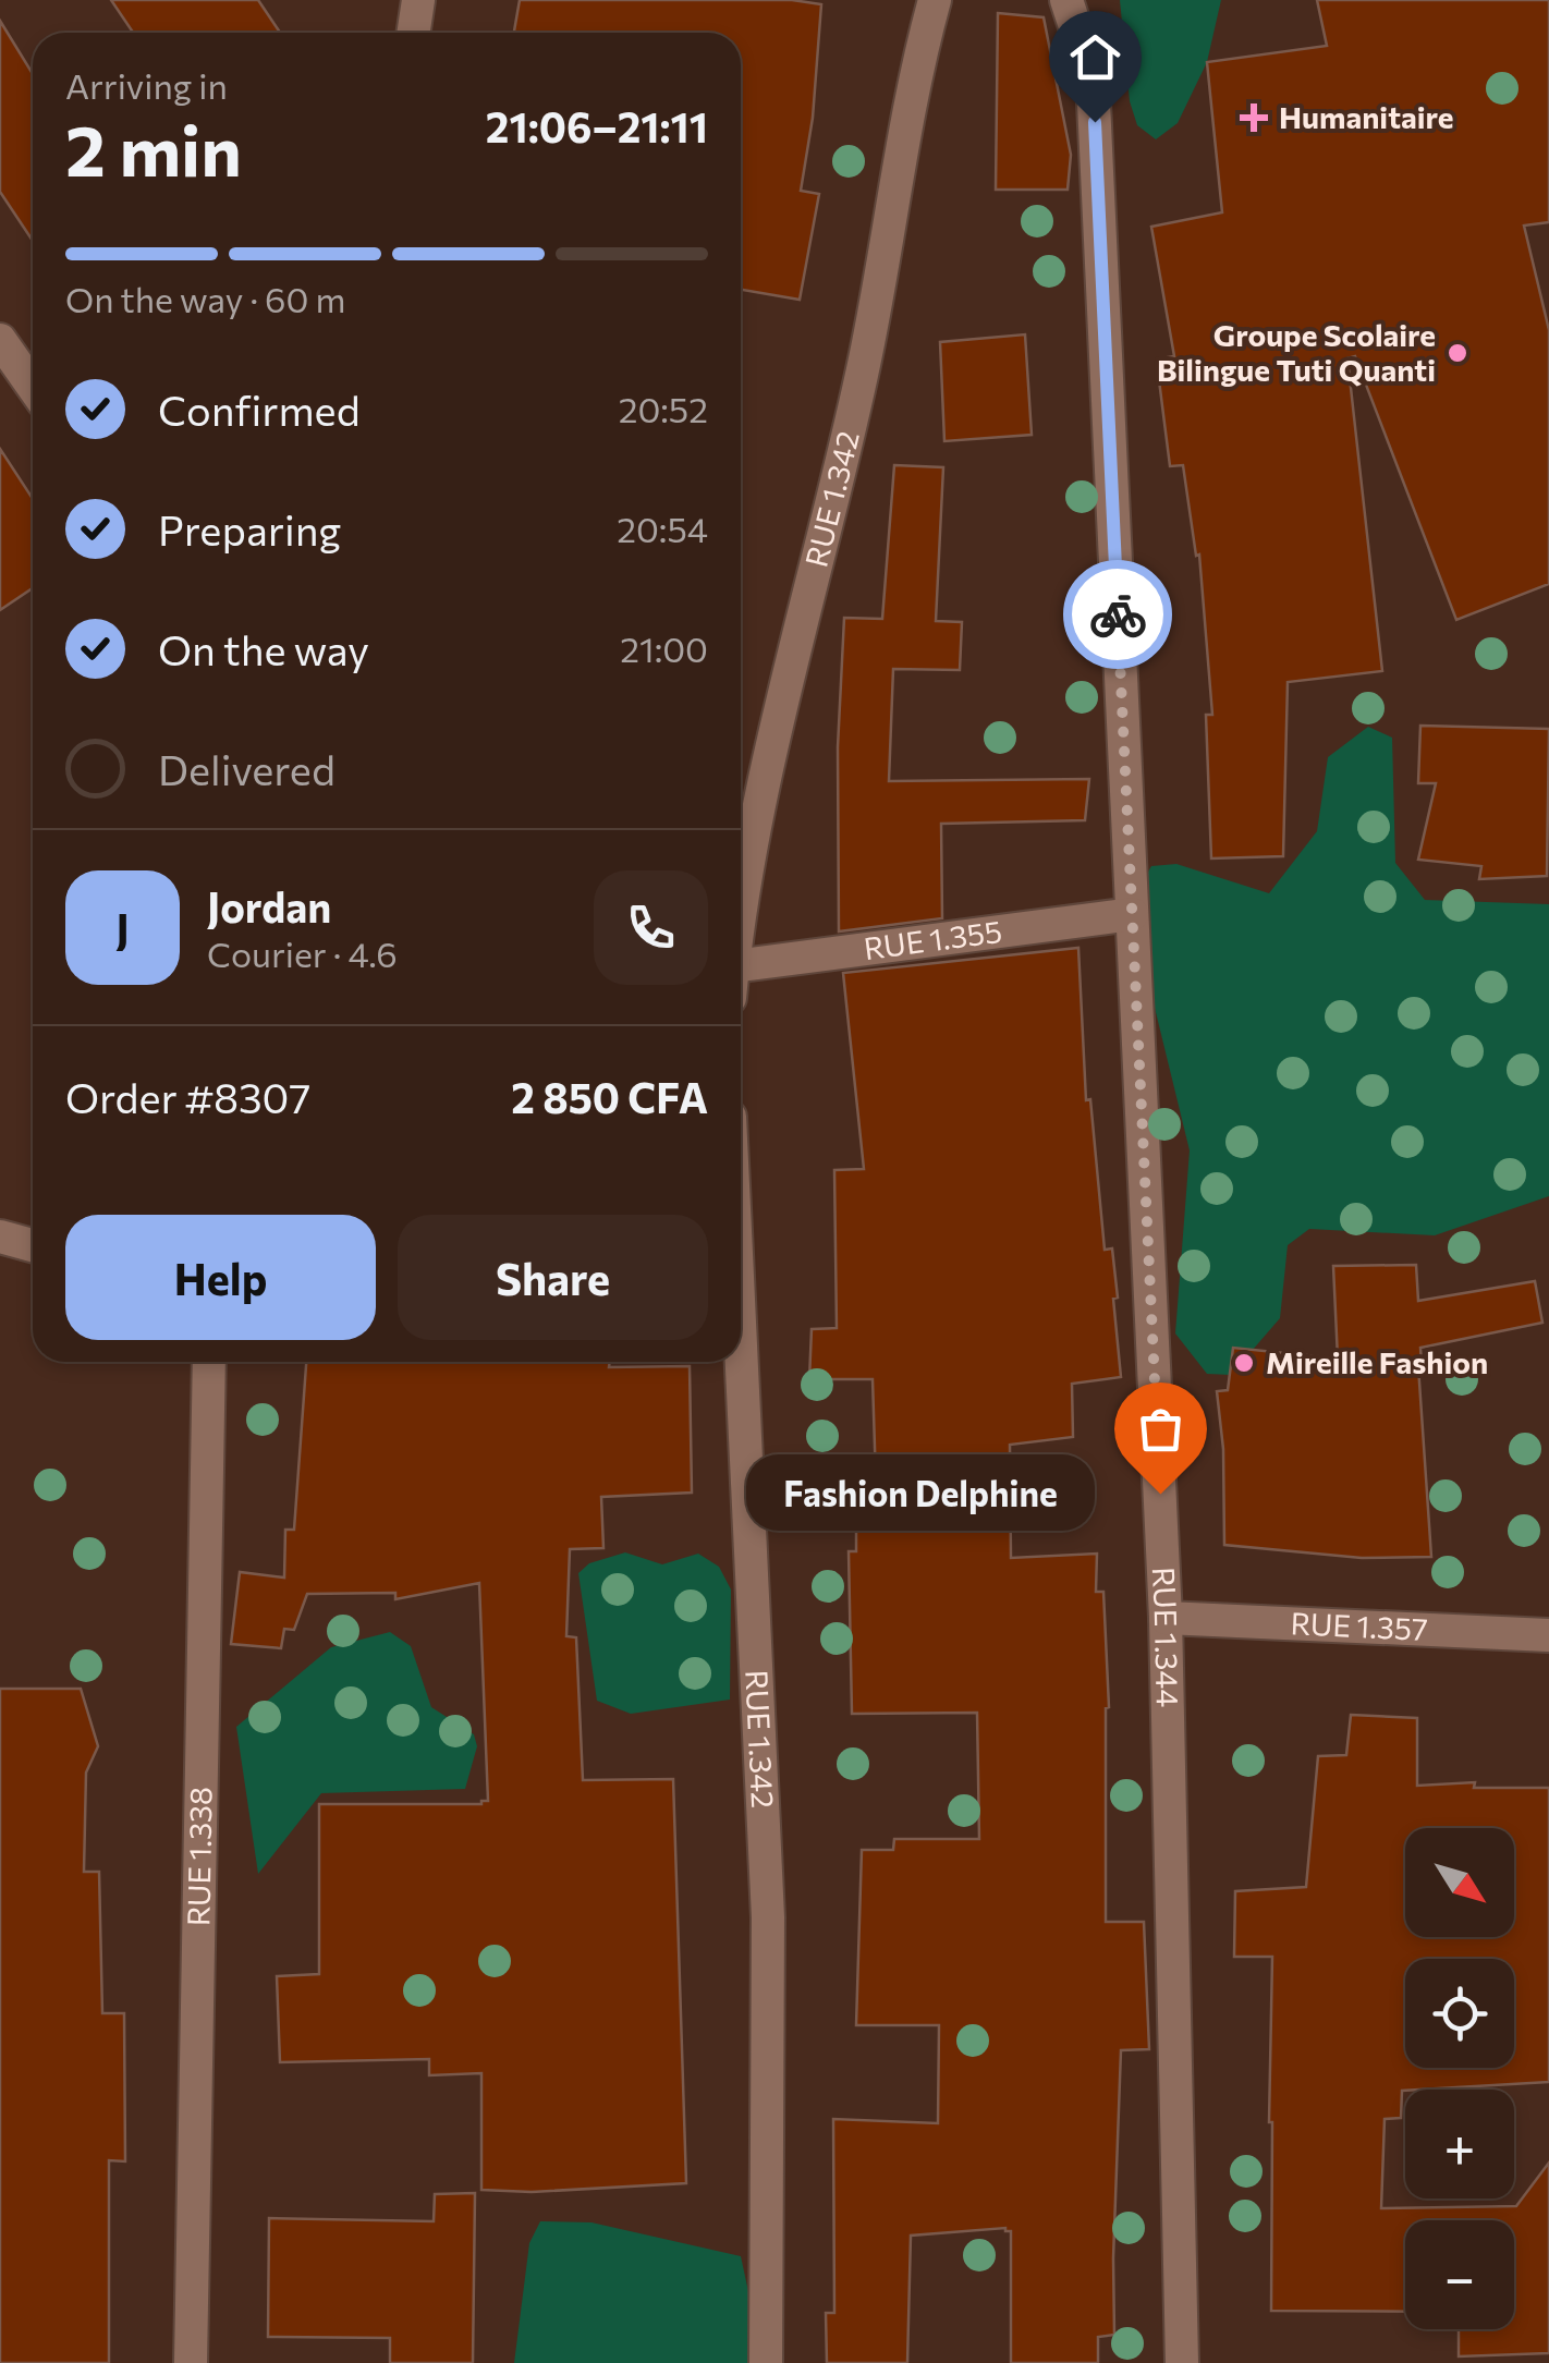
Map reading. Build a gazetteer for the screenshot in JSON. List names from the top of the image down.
{
  "streets": {
    "street": [
      "RUE 1.342",
      "RUE 1.355",
      "RUE 1.357",
      "RUE 1.344",
      "RUE 1.338"
    ]
  },
  "crossings": [
    ["RUE 1.355", "RUE 1.344"],
    ["RUE 1.357", "RUE 1.344"]
  ],
  "places": {
    "health": ["Humanitaire"],
    "other": ["Groupe Scolaire Bilingue Tuti Quanti", "Mireille Fashion", "Fashion Delphine"]
  },
  "north": "bottom right",
  "page": {
    "heading": ["2 min", "Arriving in", "21:06–21:11"],
    "panel": [
      "Jordan",
      "Courier · 4.6",
      "Order #8307",
      "2 850 CFA"
    ],
    "bar": "On the way · 60 m",
    "list": [
      ["Confirmed", "20:52"],
      ["Preparing", "20:54"],
      ["On the way", "21:00"],
      "Delivered"
    ],
    "round": "J",
    "buttons": ["Help", "Share"],
    "bubble": "Fashion Delphine",
    "map_buttons": ["+", "−"]
  }
}
